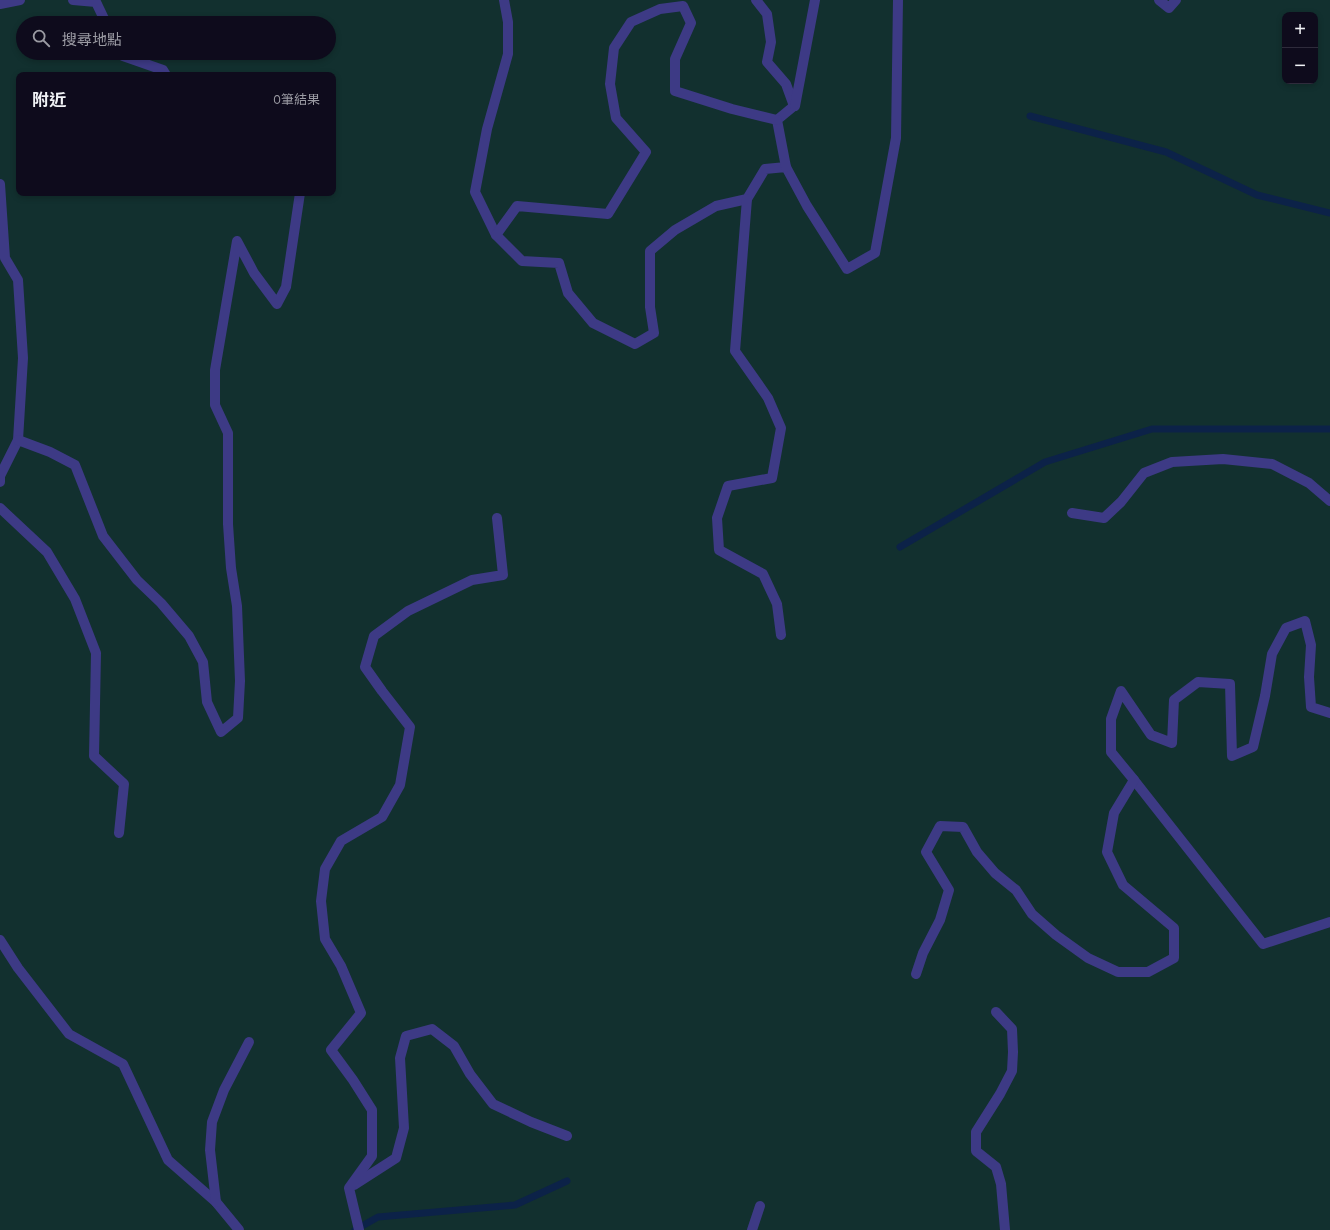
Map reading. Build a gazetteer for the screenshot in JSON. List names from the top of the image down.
{
  "page": {
    "map_buttons": ["+", "−"],
    "search": "搜尋地點",
    "heading": ["附近", "0筆結果"]
  }
}
